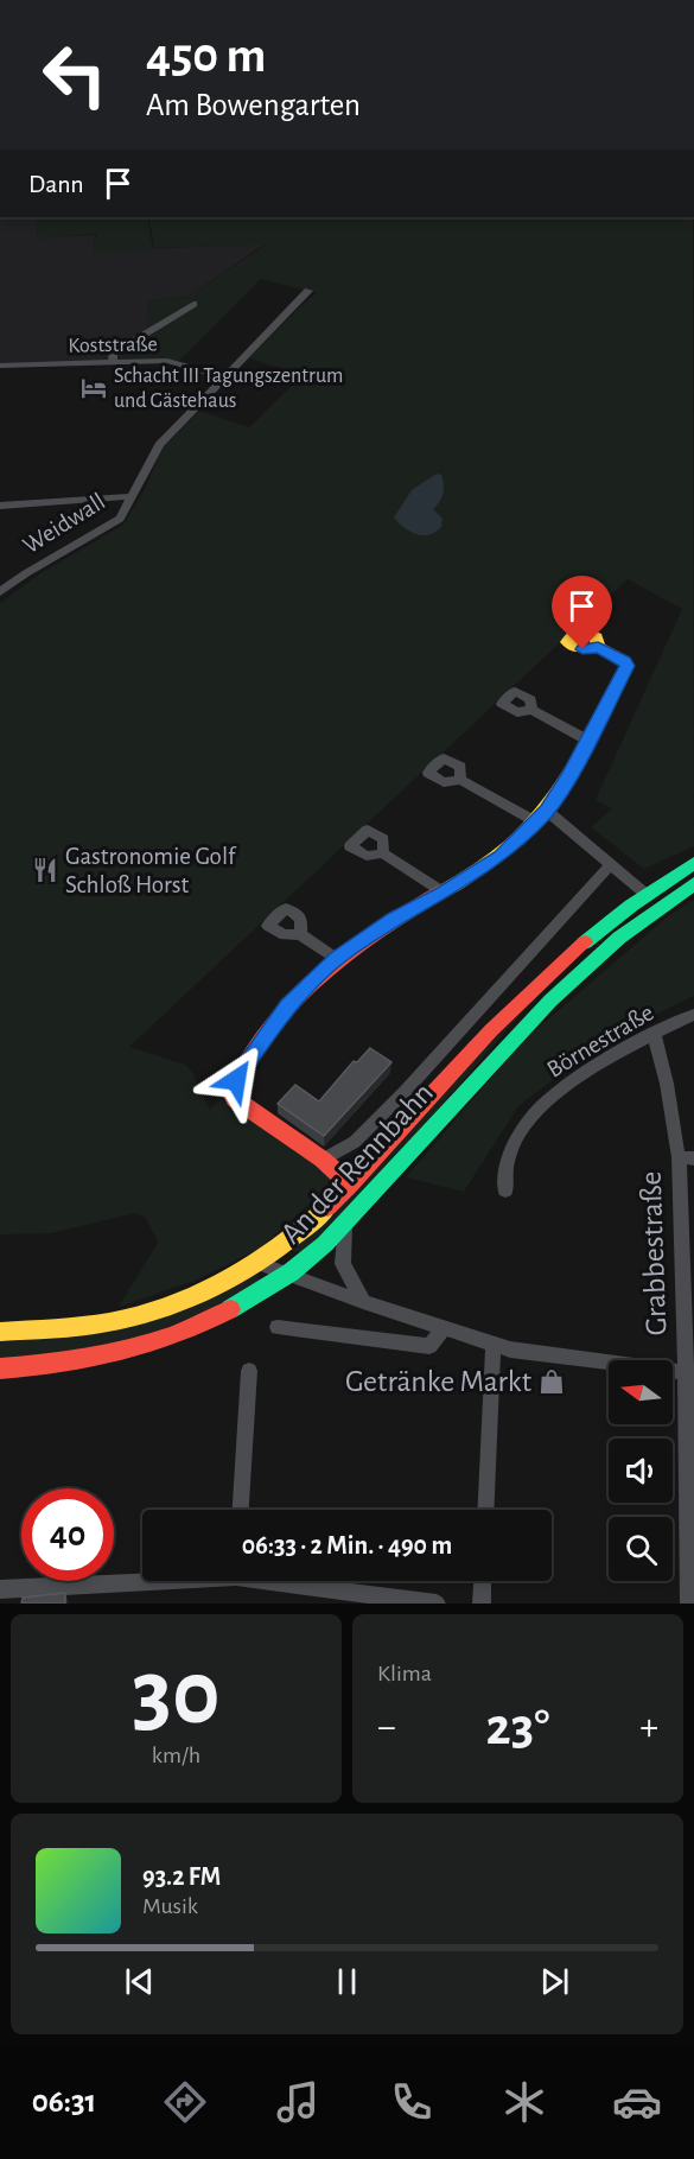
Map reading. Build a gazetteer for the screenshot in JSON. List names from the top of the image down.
{
  "streets": {
    "main road": ["An der Rennbahn"],
    "street": [
      "Koststraße",
      "Weidwall",
      "Börnestraße",
      "Grabbestraße"
    ]
  },
  "crossings": [
    ["Koststraße", "Weidwall"],
    ["Börnestraße", "Grabbestraße"]
  ],
  "places": {
    "hotel": ["Schacht III Tagungszentrum und Gästehaus"],
    "restaurant": ["Gastronomie Golf Schloß Horst"],
    "shop": ["Getränke Markt"]
  },
  "north": "left",
  "page": {
    "turn": ["450 m", "Am Bowengarten"],
    "then": "Dann",
    "limit": "40",
    "trip": "06:33 · 2 Min. · 490 m",
    "tile": [
      ["30", "km/h"],
      "Klima"
    ],
    "heat": ["−", "23°", "+"],
    "song": ["93.2 FM", "Musik"],
    "tabs": "06:31"
  }
}
